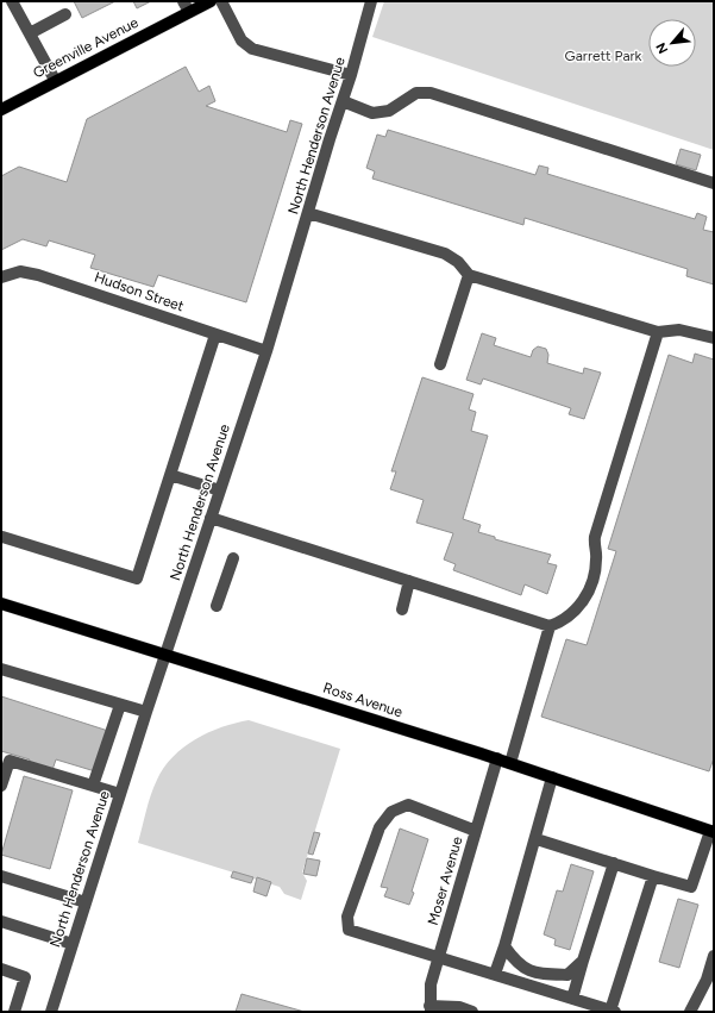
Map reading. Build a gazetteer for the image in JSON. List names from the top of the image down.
{
  "streets": {
    "main road": ["Greenville Avenue", "Ross Avenue"],
    "street": ["North Henderson Avenue", "Hudson Street", "Moser Avenue"]
  },
  "crossings": [
    ["North Henderson Avenue", "Hudson Street"],
    ["North Henderson Avenue", "Ross Avenue"],
    ["Ross Avenue", "Moser Avenue"]
  ],
  "parks": ["Garrett Park"],
  "north": "bottom left"
}
